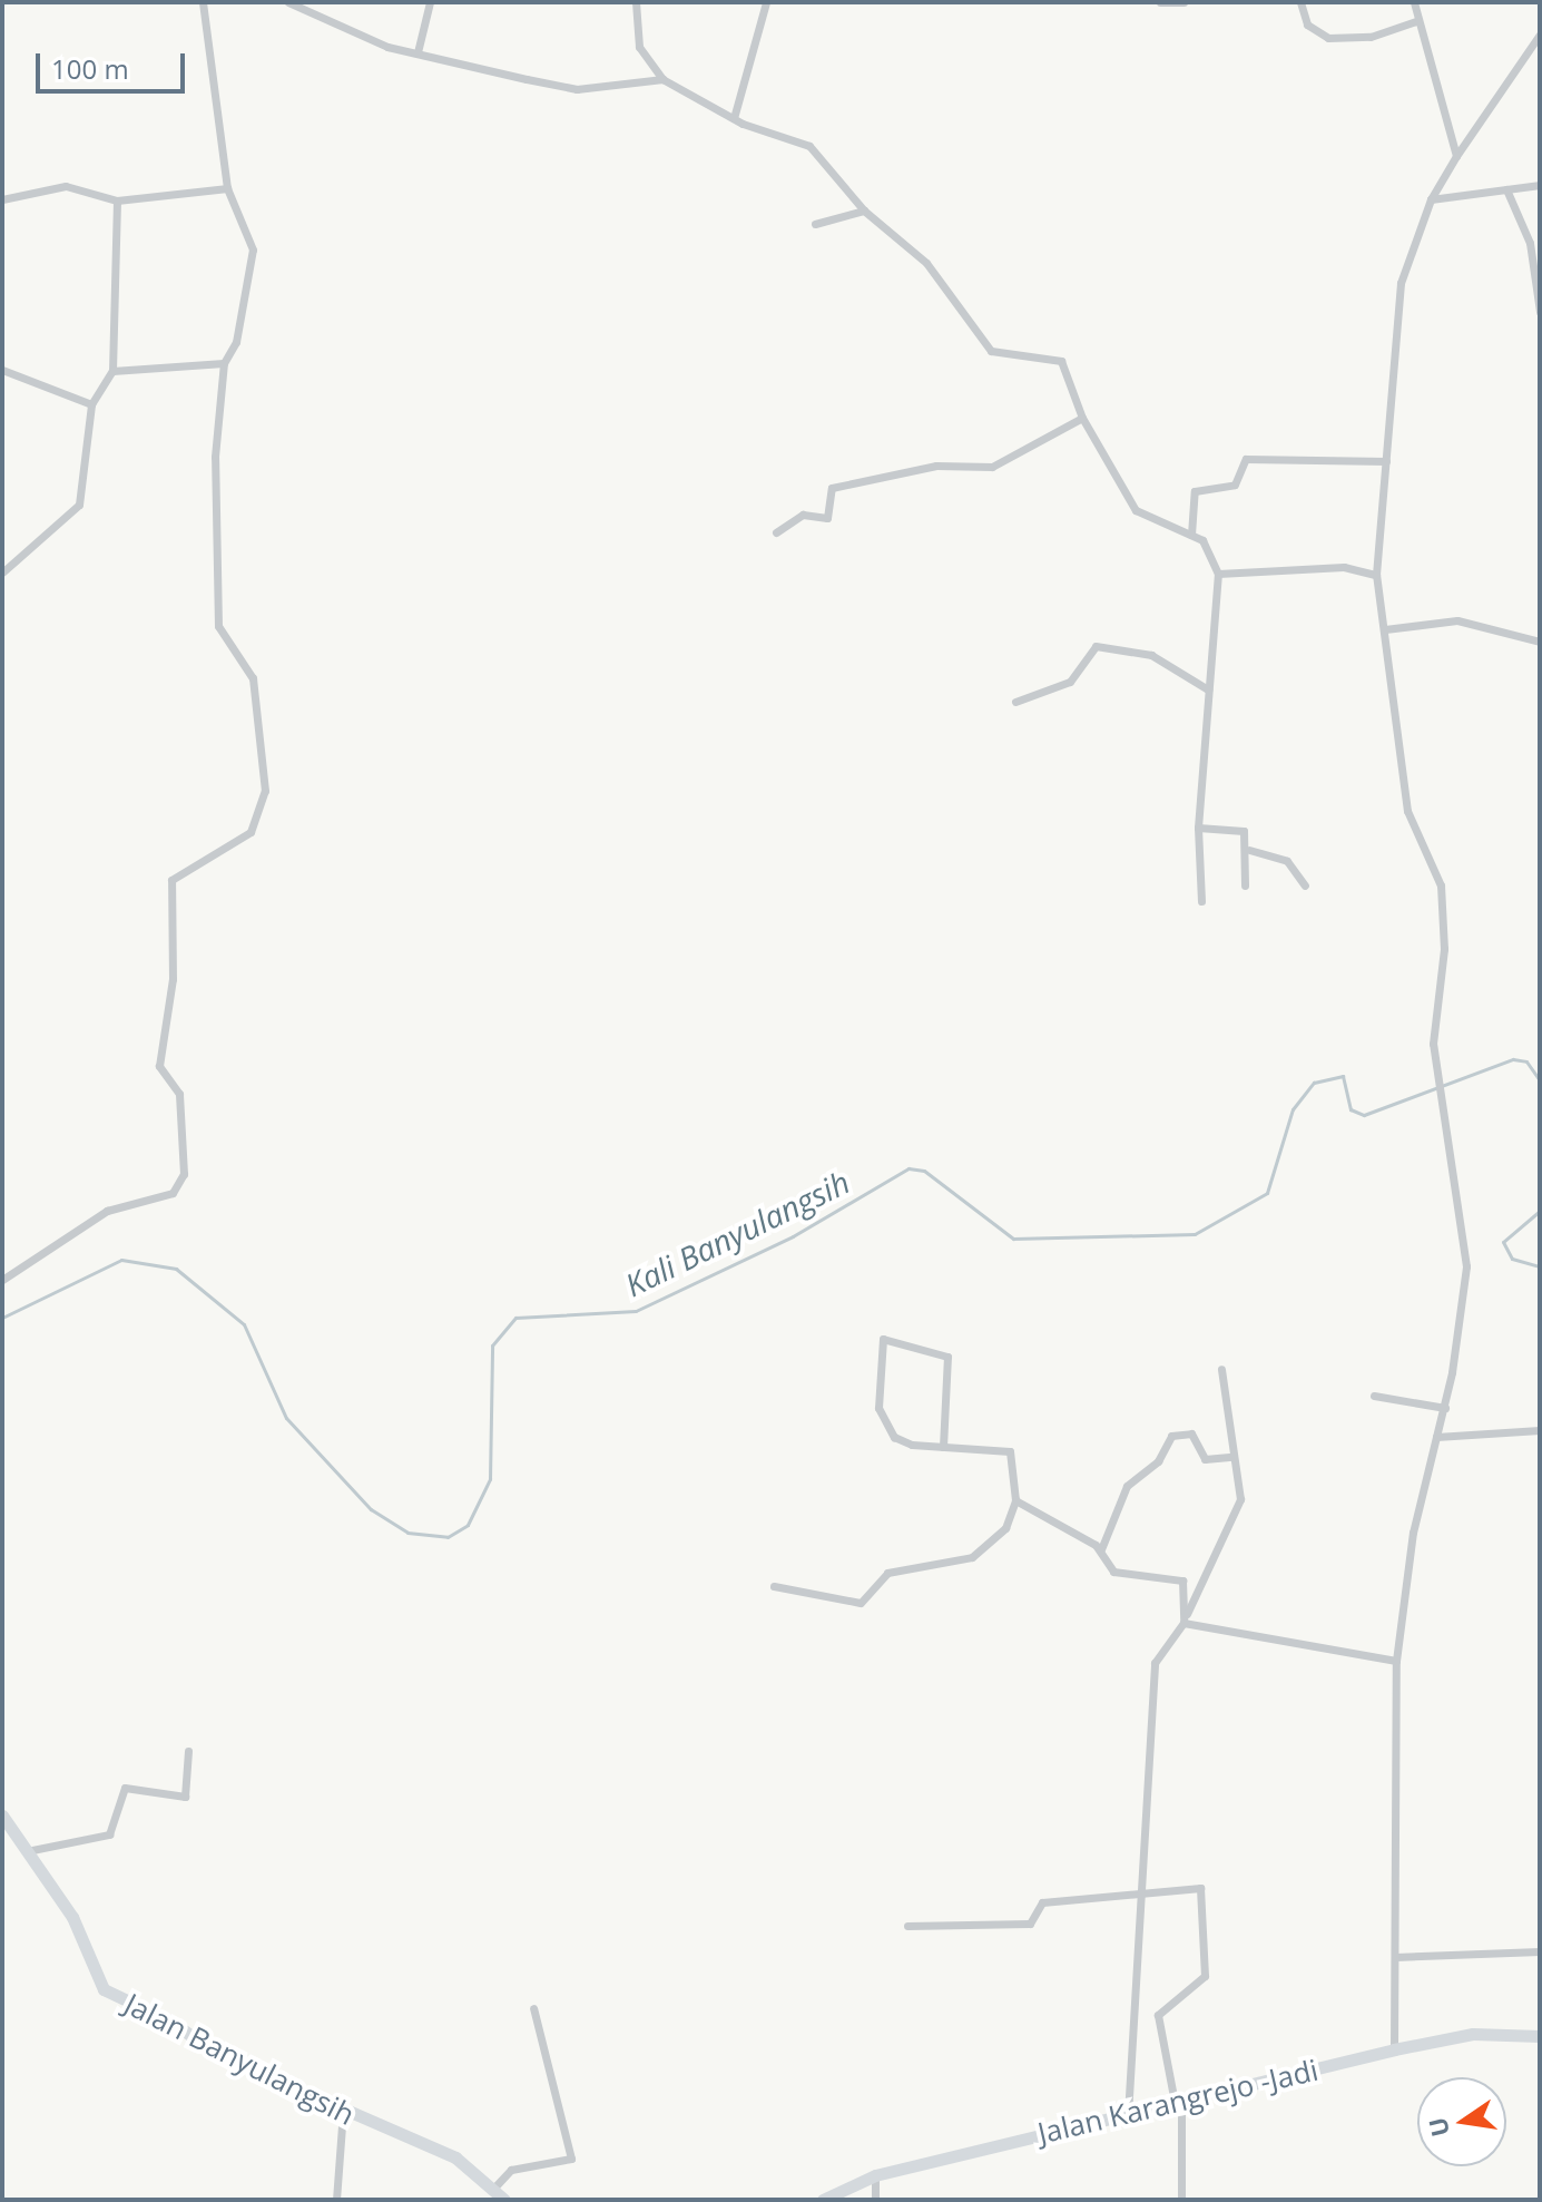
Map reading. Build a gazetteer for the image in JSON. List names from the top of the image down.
{
  "streets": {
    "street": ["Jalan Banyulangsih", "Jalan Karangrejo -Jadi"]
  },
  "water": ["Kali Banyulangsih"],
  "scale_bar": "100 m",
  "north": "left"
}
